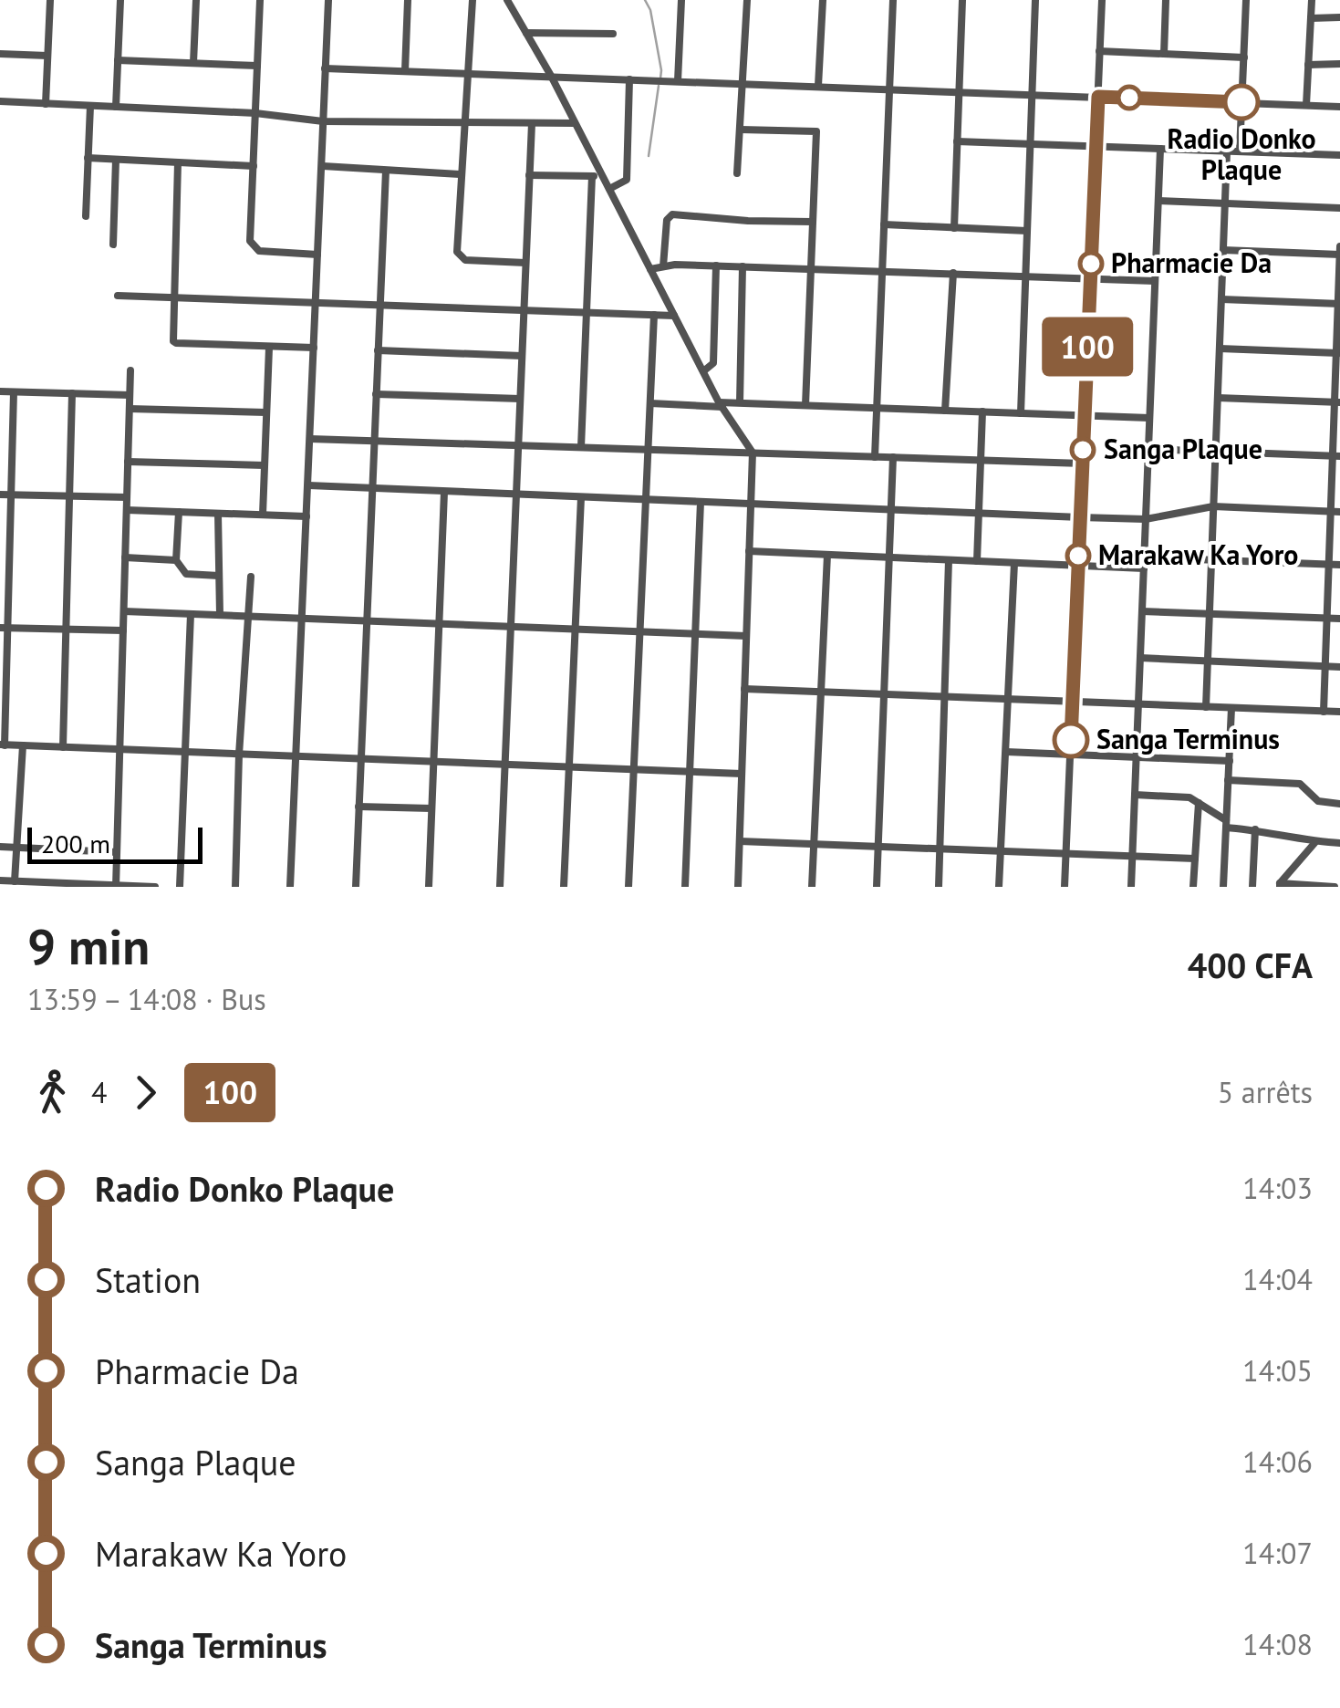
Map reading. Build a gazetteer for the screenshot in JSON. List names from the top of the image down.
{
  "places": [
    "Radio Donko Plaque",
    "Pharmacie Da",
    "Sanga Plaque",
    "Marakaw Ka Yoro",
    "Sanga Terminus"
  ],
  "lines": ["bus line 100"],
  "scale_bar": "200 m",
  "page": {
    "on_map": "100",
    "scale": "200 m",
    "heading": ["9 min", "13:59 – 14:08 · Bus", "400 CFA"],
    "legs": ["4", "100", "5 arrêts"],
    "list": [
      {
        "name": "Radio Donko Plaque",
        "value": "14:03"
      },
      {
        "name": "Station",
        "value": "14:04"
      },
      {
        "name": "Pharmacie Da",
        "value": "14:05"
      },
      {
        "name": "Sanga Plaque",
        "value": "14:06"
      },
      {
        "name": "Marakaw Ka Yoro",
        "value": "14:07"
      },
      {
        "name": "Sanga Terminus",
        "value": "14:08"
      }
    ]
  }
}
